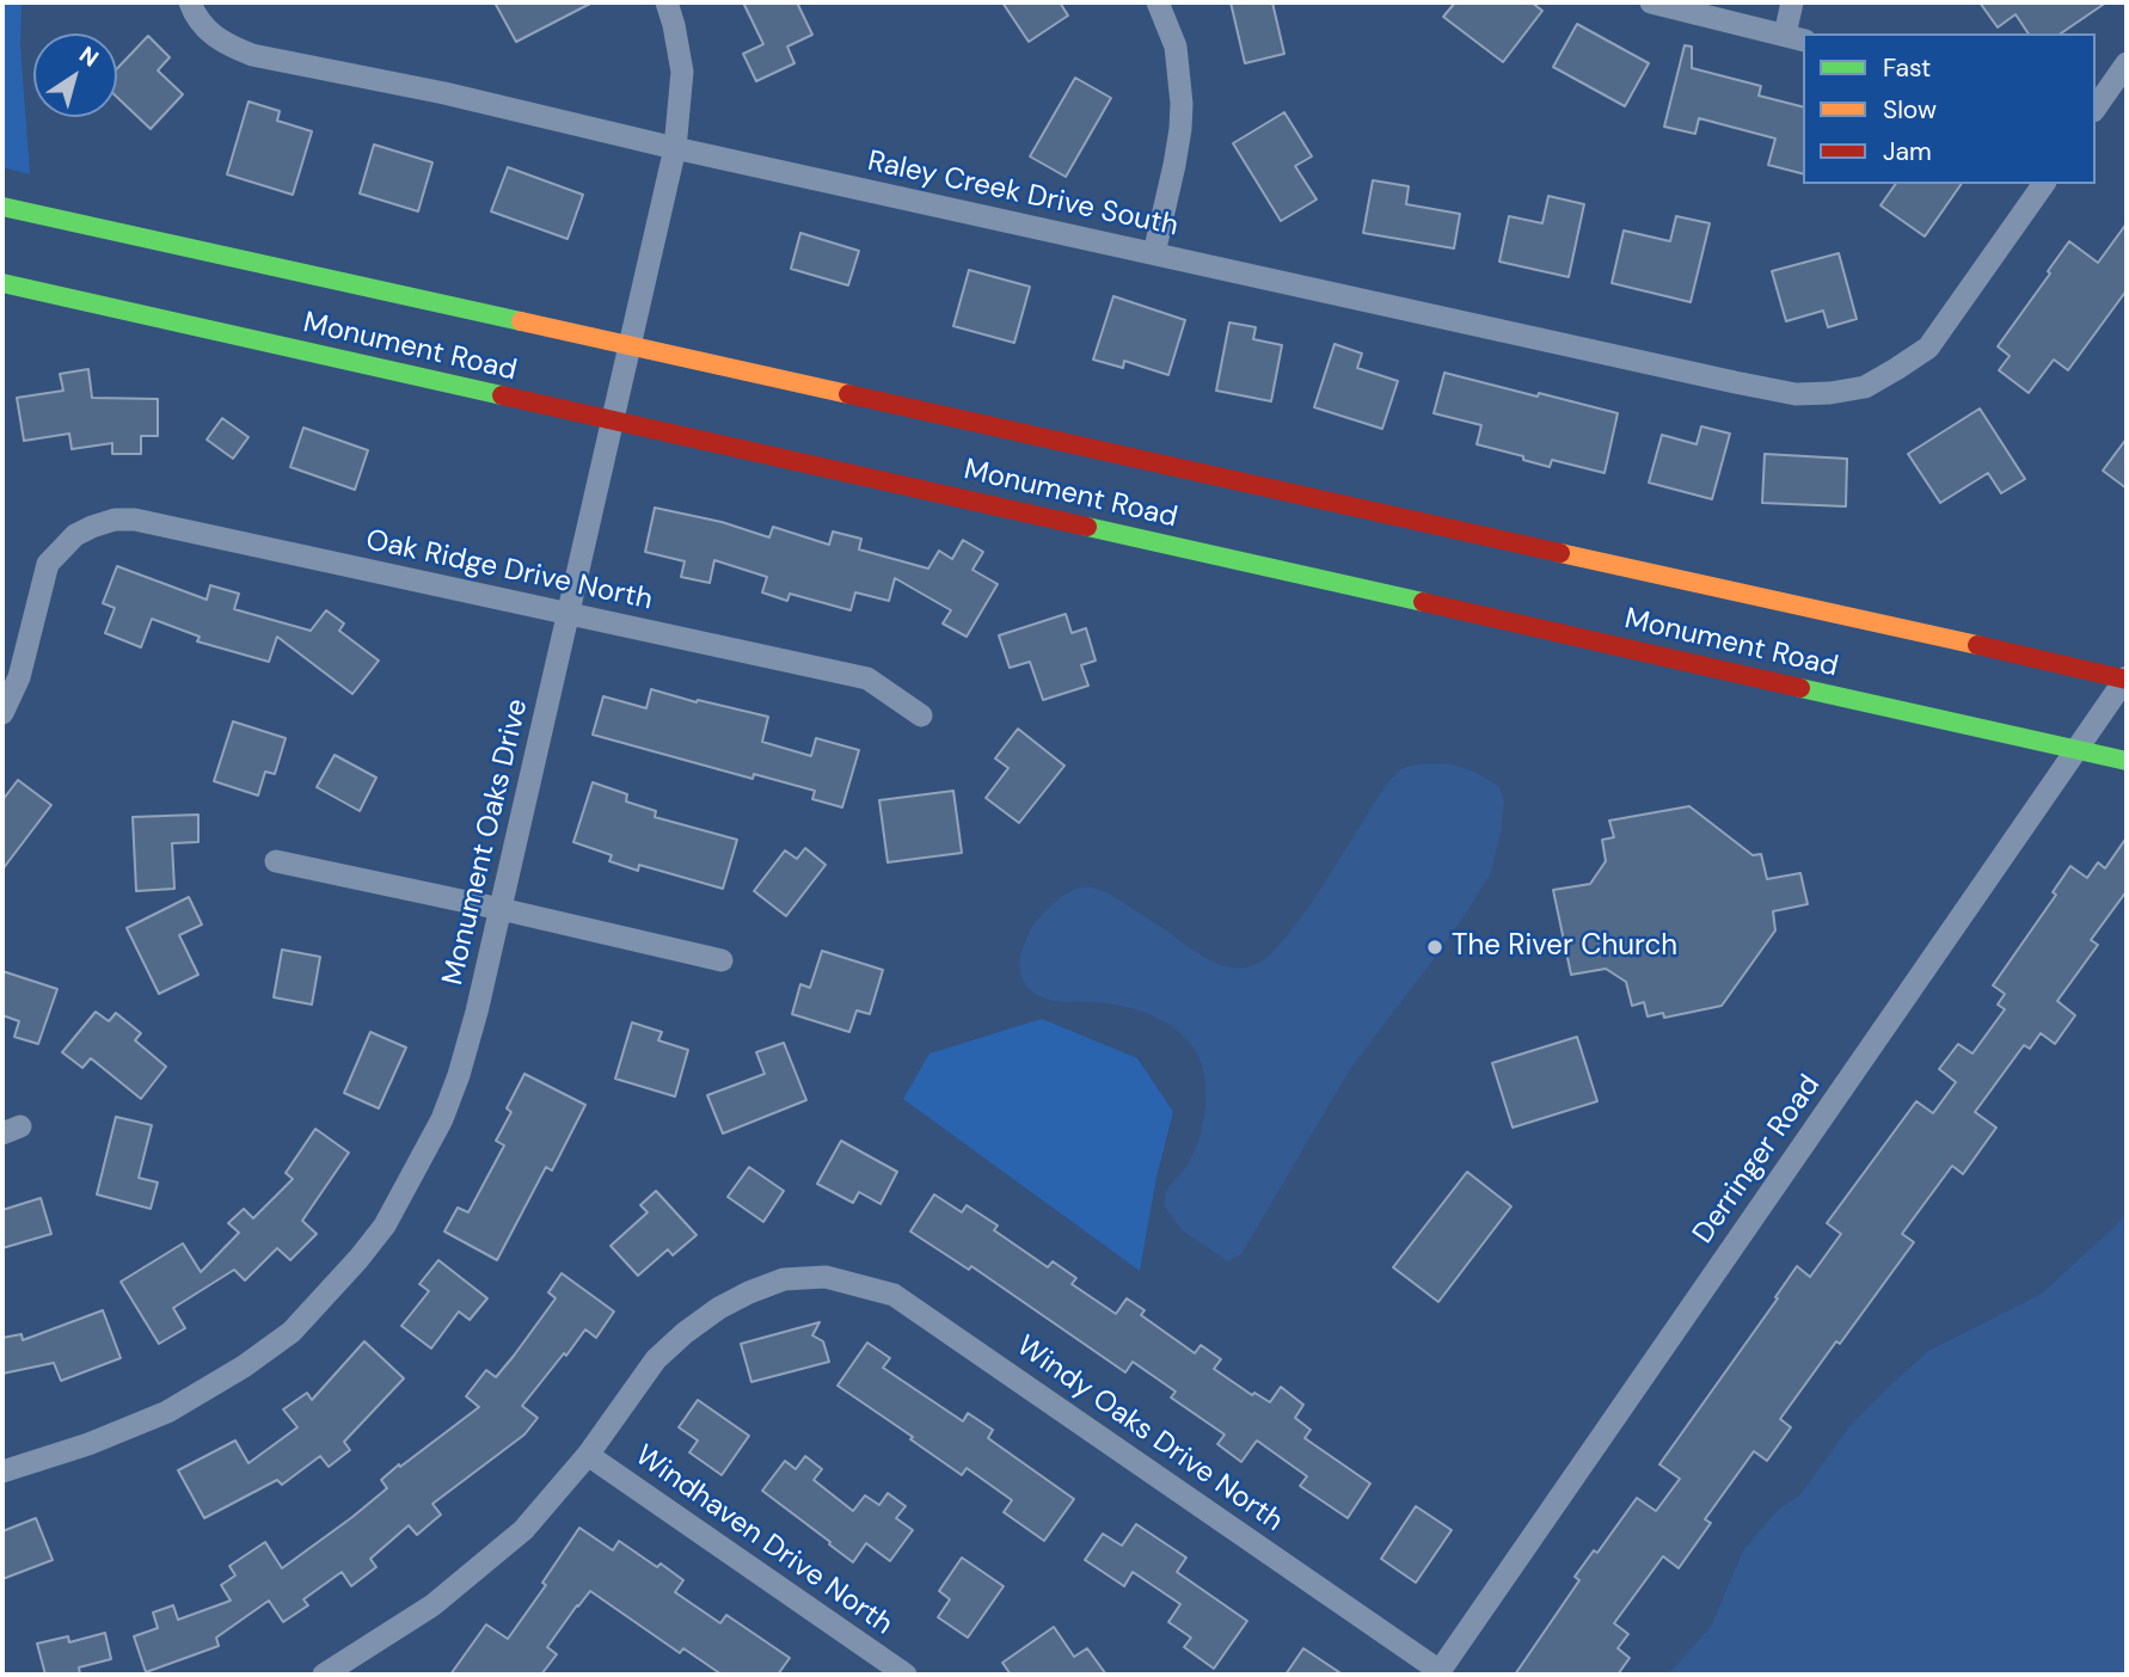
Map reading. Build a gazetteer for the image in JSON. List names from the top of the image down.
{
  "streets": {
    "main road": ["Monument Road"],
    "street": [
      "Raley Creek Drive South",
      "Oak Ridge Drive North",
      "Monument Oaks Drive",
      "Derringer Road",
      "Windy Oaks Drive North",
      "Windhaven Drive North"
    ]
  },
  "crossings": [
    ["Raley Creek Drive South", "Monument Oaks Drive"],
    ["Monument Road", "Monument Oaks Drive"],
    ["Monument Road", "Derringer Road"],
    ["Oak Ridge Drive North", "Monument Oaks Drive"],
    ["Derringer Road", "Windy Oaks Drive North"],
    ["Windy Oaks Drive North", "Windhaven Drive North"]
  ],
  "places": ["The River Church"],
  "legend": ["Fast", "Slow", "Jam"],
  "north": "top right"
}
